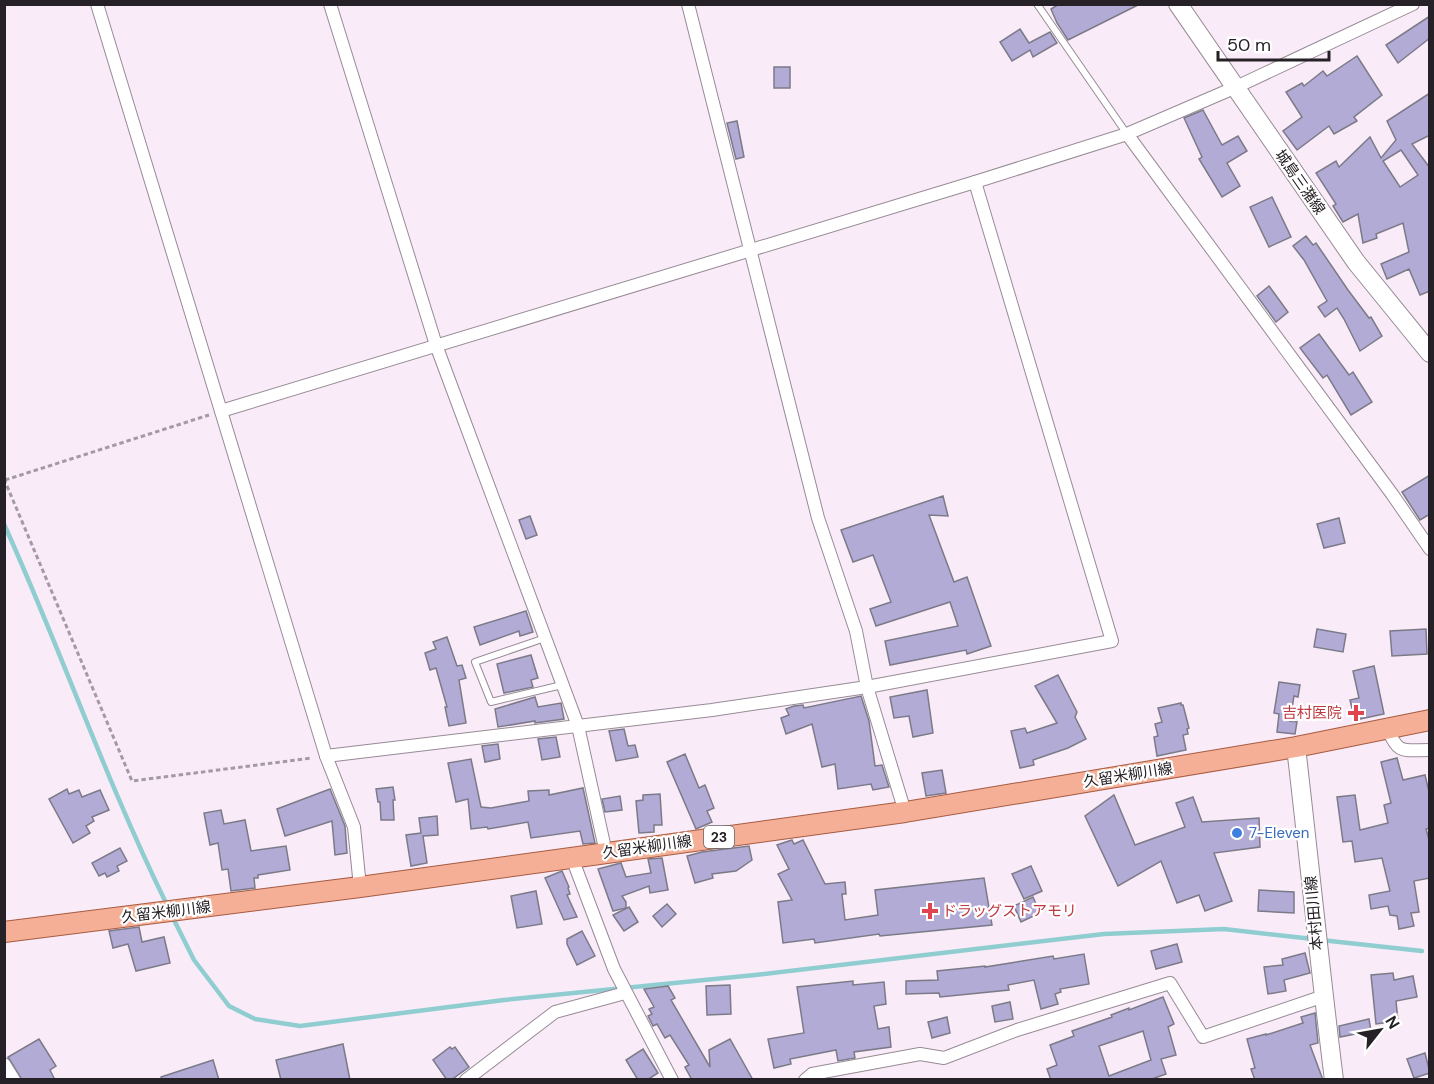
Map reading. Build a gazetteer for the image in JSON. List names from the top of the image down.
{
  "streets": {
    "main road": [
      "城島三潴線",
      "久留米柳川線",
      "23",
      "本村田川線"
    ]
  },
  "crossings": [
    ["久留米柳川線", "本村田川線"]
  ],
  "places": {
    "health": ["吉村医院", "ドラッグストアモリ"],
    "other": ["7-Eleven"]
  },
  "scale_bar": "50 m",
  "north": "top right"
}
